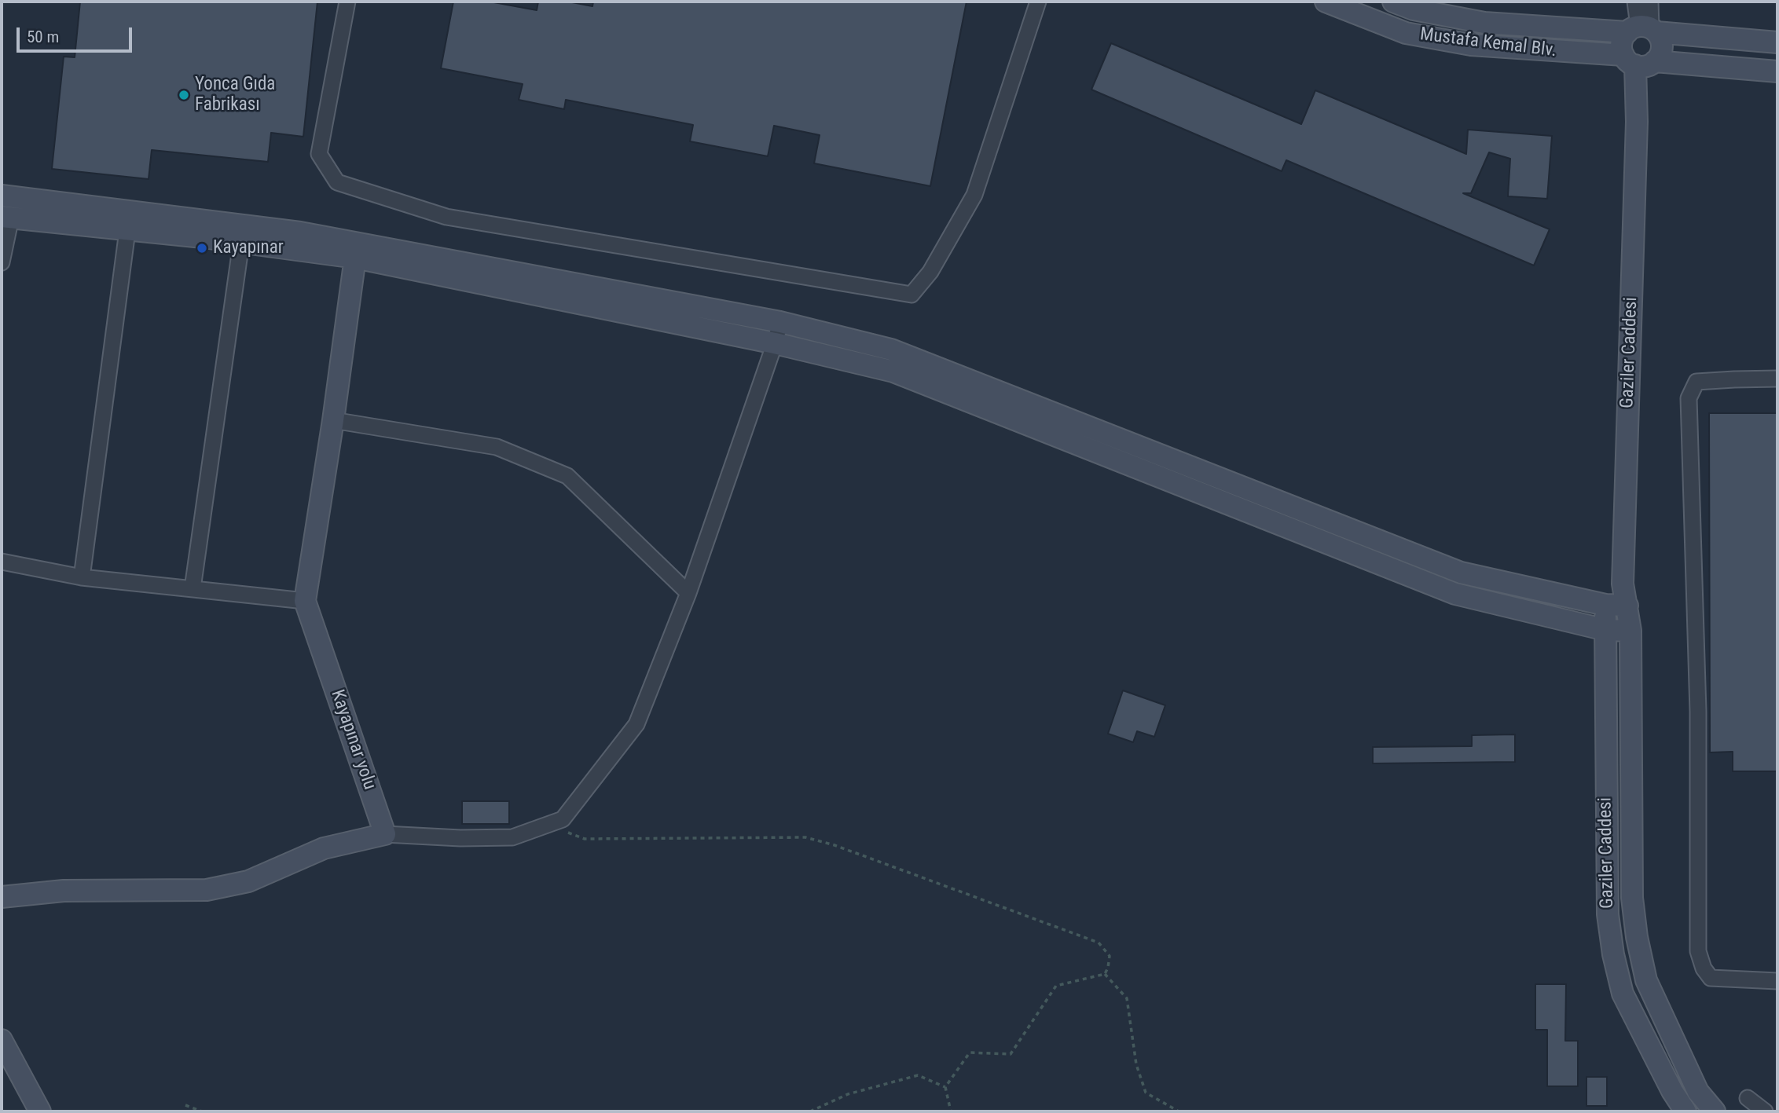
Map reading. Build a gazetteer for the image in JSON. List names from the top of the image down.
{
  "streets": {
    "street": ["Mustafa Kemal Blv.", "Gaziler Caddesi", "Kayapınar yolu"]
  },
  "crossings": [
    ["Mustafa Kemal Blv.", "Gaziler Caddesi"]
  ],
  "places": ["Yonca Gıda Fabrikası", "Kayapınar"],
  "scale_bar": "50 m"
}
